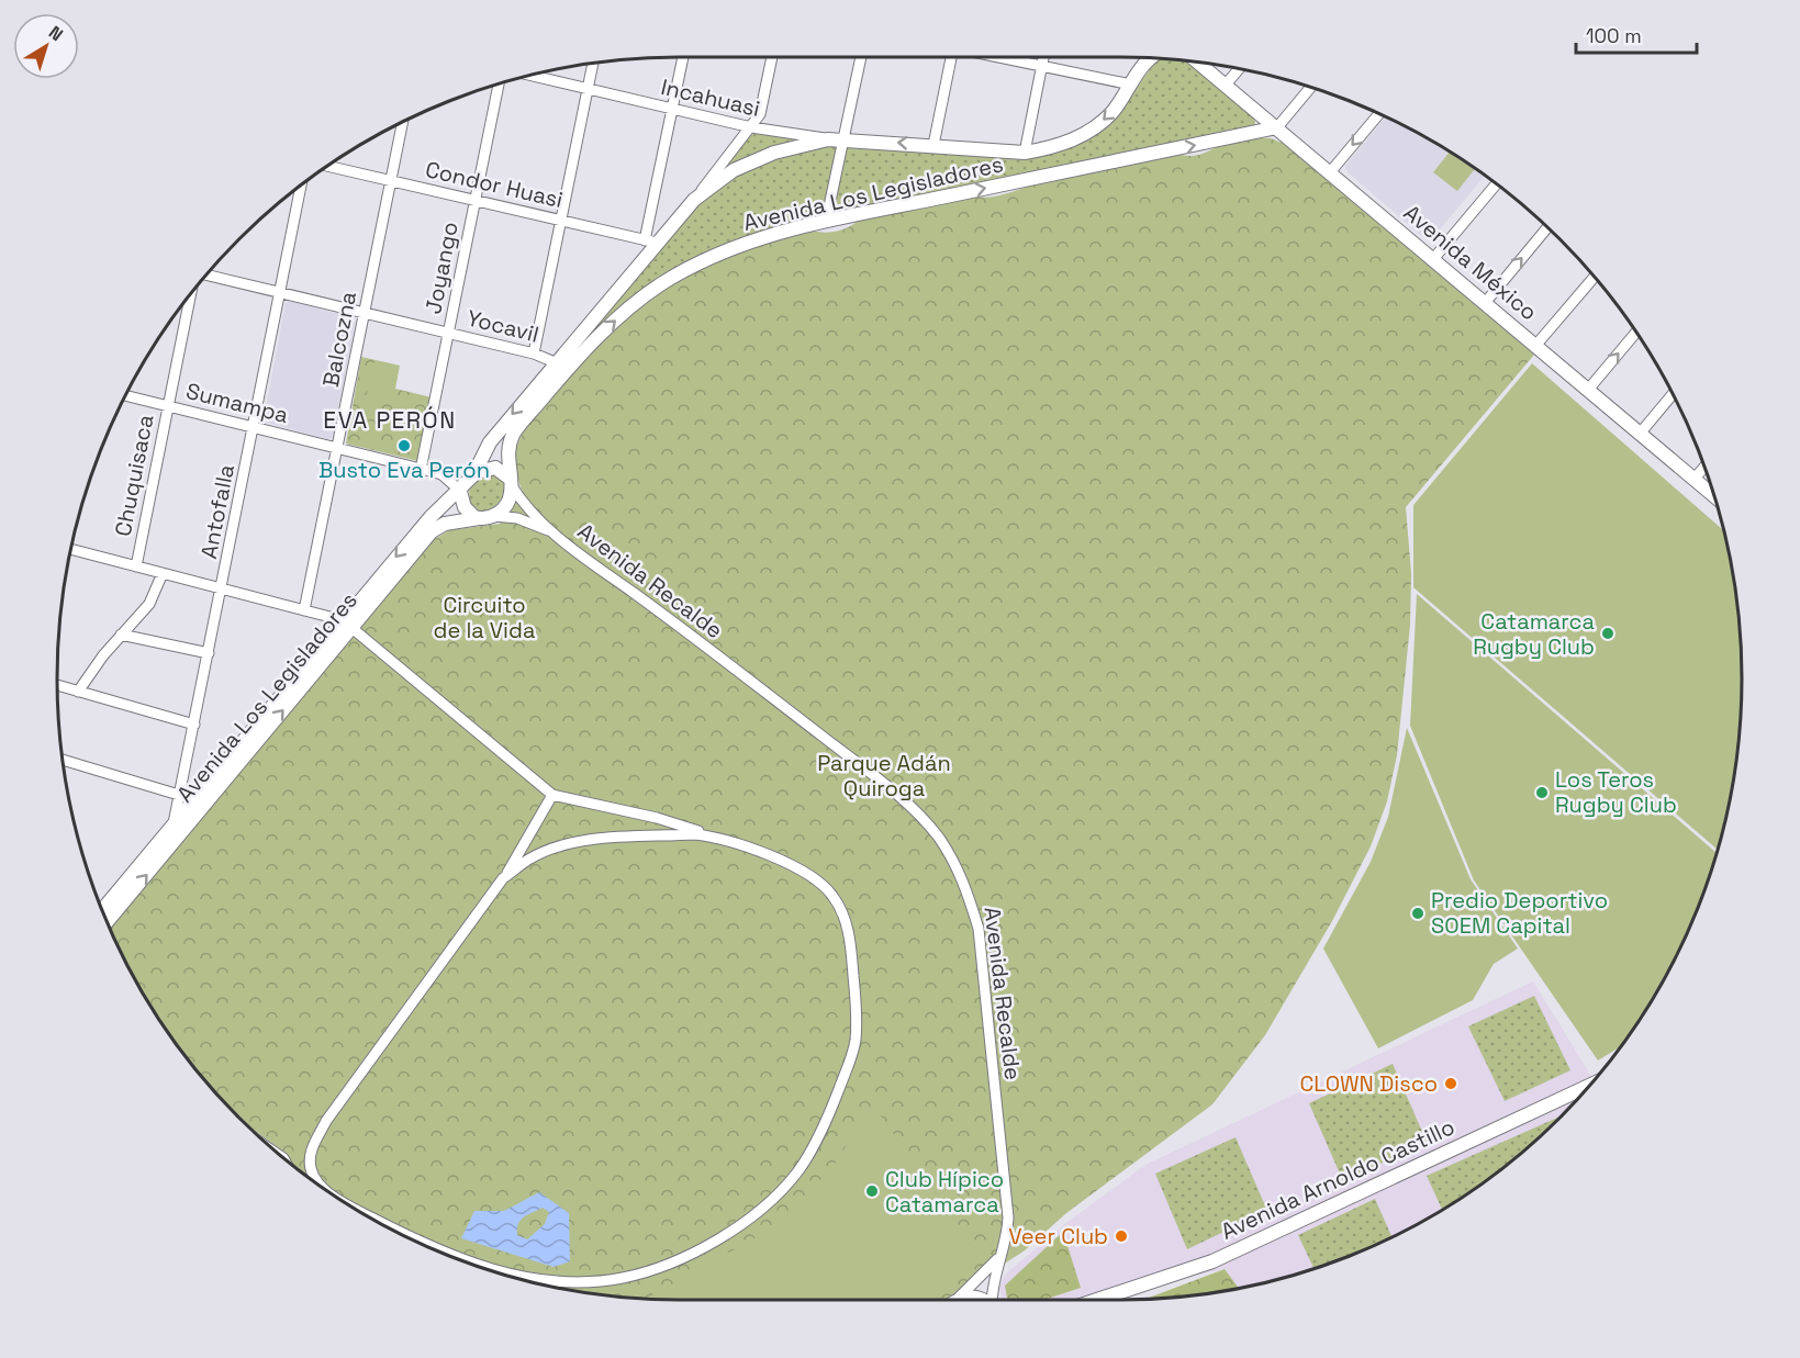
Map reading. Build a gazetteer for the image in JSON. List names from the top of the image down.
{
  "streets": {
    "main road": ["Avenida Los Legisladores", "Avenida México", "Avenida Arnoldo Castillo"],
    "street": [
      "Incahuasi",
      "Condor Huasi",
      "Joyango",
      "Yocavil",
      "Balcozna",
      "Sumampa",
      "Chuquisaca",
      "Antofalla",
      "Avenida Recalde"
    ]
  },
  "crossings": [
    ["Incahuasi", "Avenida Los Legisladores"],
    ["Condor Huasi", "Avenida Los Legisladores"],
    ["Condor Huasi", "Joyango"],
    ["Condor Huasi", "Balcozna"],
    ["Avenida Los Legisladores", "Avenida México"],
    ["Avenida Los Legisladores", "Yocavil"],
    ["Avenida Los Legisladores", "Sumampa"],
    ["Avenida Los Legisladores", "Antofalla"],
    ["Avenida Los Legisladores", "Avenida Recalde"],
    ["Joyango", "Yocavil"],
    ["Joyango", "Sumampa"],
    ["Yocavil", "Balcozna"],
    ["Yocavil", "Antofalla"],
    ["Balcozna", "Sumampa"],
    ["Sumampa", "Chuquisaca"],
    ["Sumampa", "Antofalla"],
    ["Sumampa", "Avenida Recalde"]
  ],
  "districts": ["EVA PERÓN"],
  "parks": ["Circuito de la Vida", "Parque Adán Quiroga"],
  "places": [
    "Busto Eva Perón",
    "Catamarca Rugby Club",
    "Los Teros Rugby Club",
    "Predio Deportivo SOEM Capital",
    "CLOWN Disco",
    "Club Hípico Catamarca",
    "Veer Club"
  ],
  "scale_bar": "100 m",
  "north": "top right"
}
